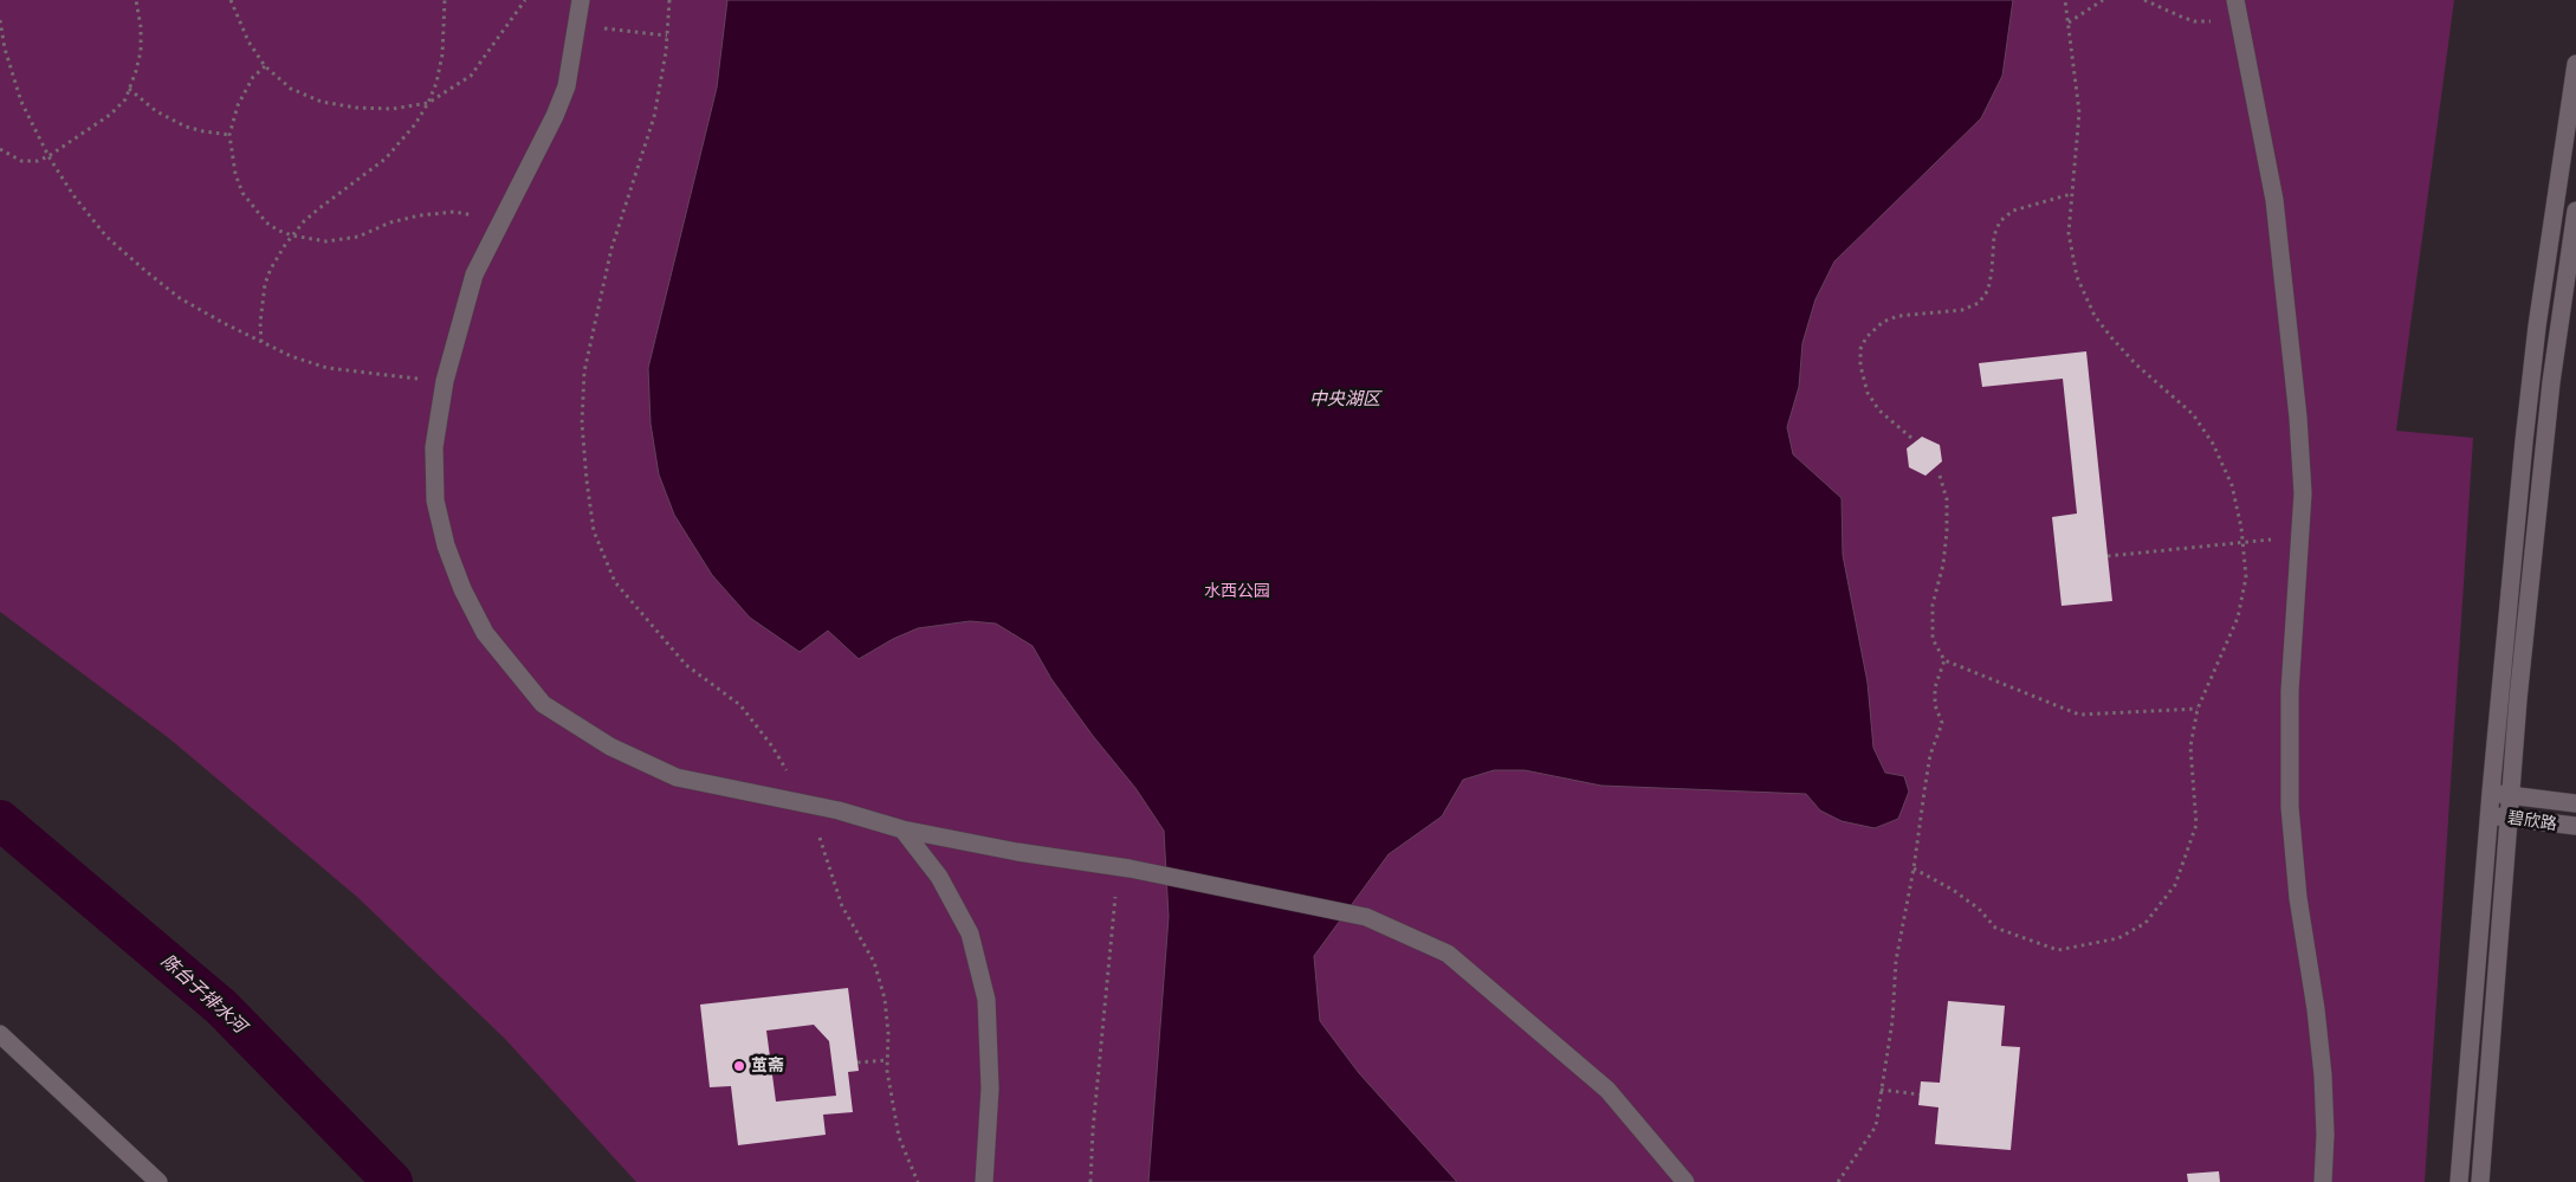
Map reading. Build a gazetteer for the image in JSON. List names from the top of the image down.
{
  "streets": {
    "street": ["碧欣路"]
  },
  "water": ["中央湖区", "陈台子排水河"],
  "parks": ["水西公园"],
  "places": ["茧斋"]
}
